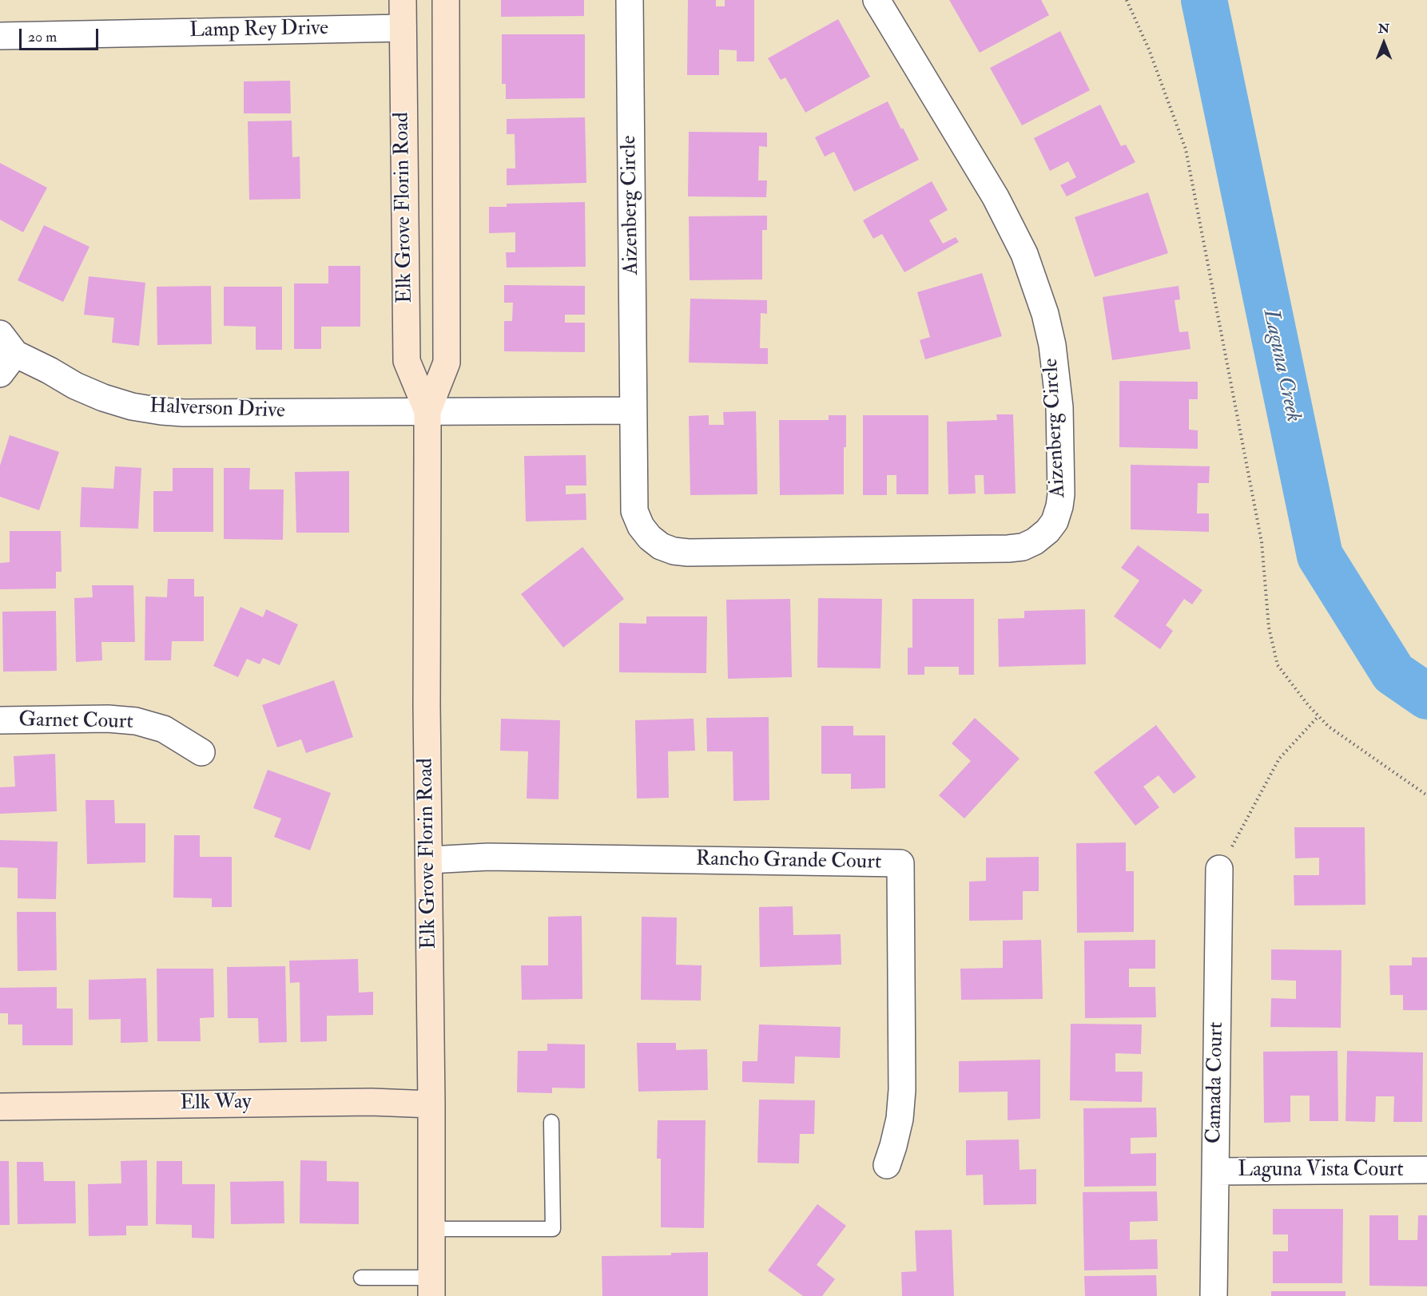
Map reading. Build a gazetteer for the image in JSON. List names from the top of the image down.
{
  "streets": {
    "main road": ["Elk Grove Florin Road", "Elk Way"],
    "street": [
      "Lamp Rey Drive",
      "Aizenberg Circle",
      "Halverson Drive",
      "Garnet Court",
      "Rancho Grande Court",
      "Camada Court",
      "Laguna Vista Court"
    ]
  },
  "crossings": [
    ["Lamp Rey Drive", "Elk Grove Florin Road"],
    ["Elk Grove Florin Road", "Halverson Drive"],
    ["Elk Grove Florin Road", "Rancho Grande Court"],
    ["Elk Grove Florin Road", "Elk Way"],
    ["Camada Court", "Laguna Vista Court"]
  ],
  "water": ["Laguna Creek"],
  "scale_bar": "20 m",
  "north": "top"
}
